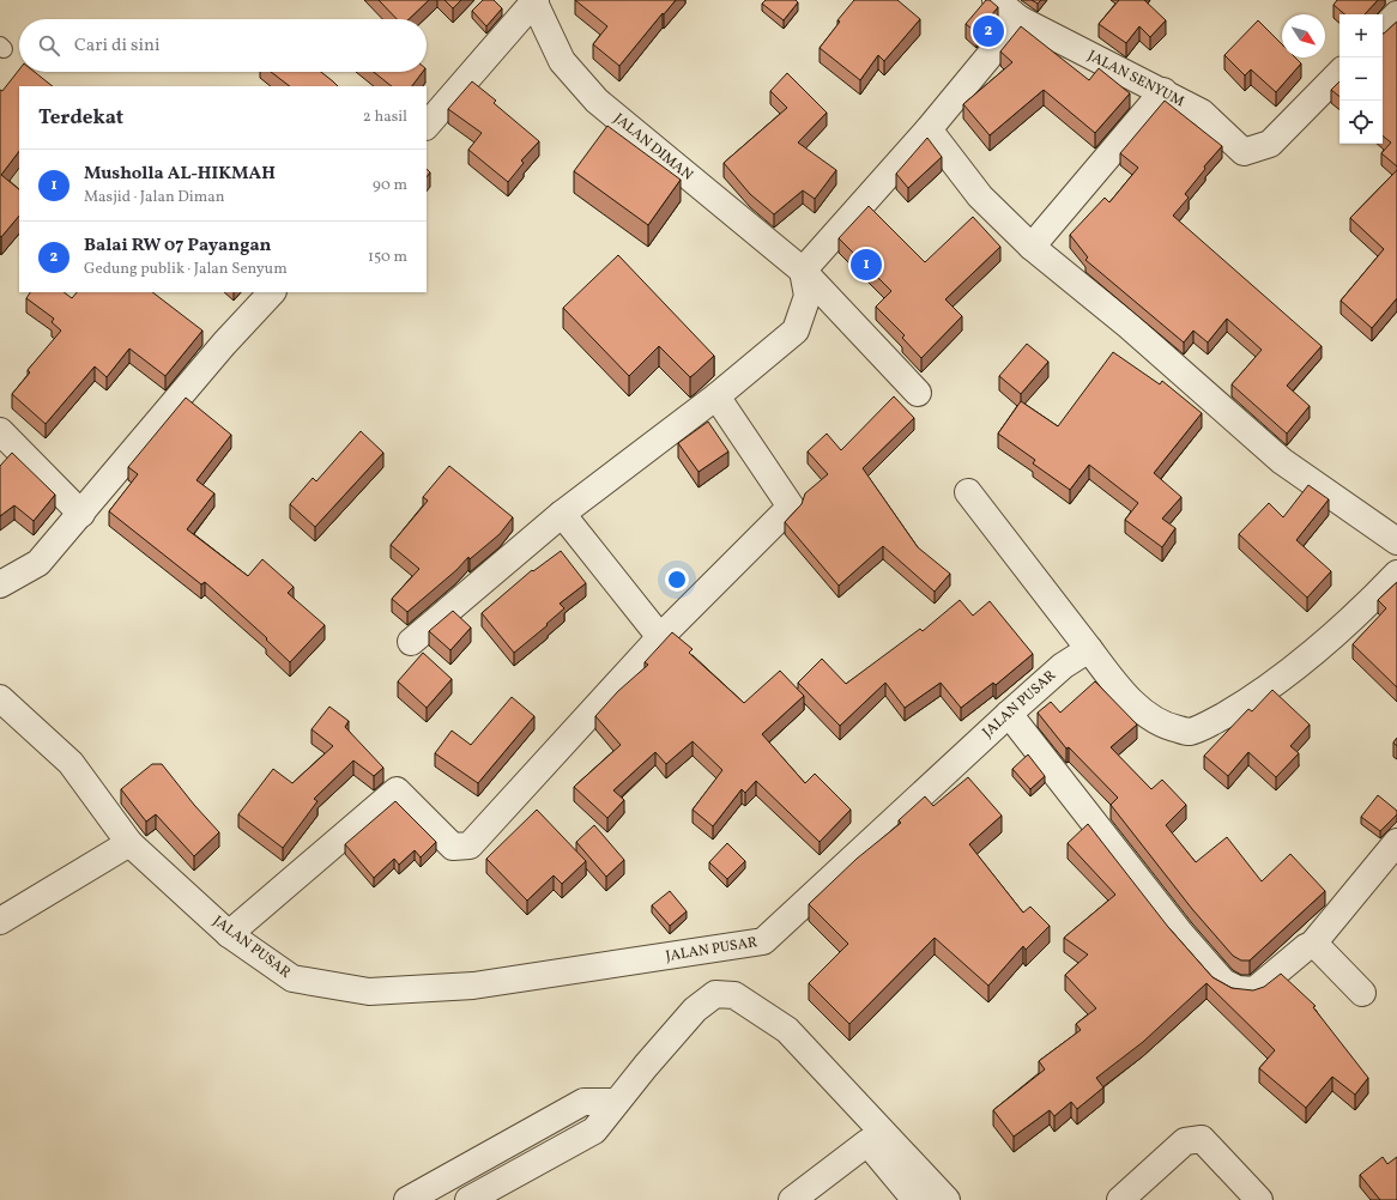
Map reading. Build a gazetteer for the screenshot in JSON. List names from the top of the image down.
{
  "streets": {
    "street": ["JALAN SENYUM", "JALAN DIMAN", "JALAN PUSAR"]
  },
  "north": "bottom right",
  "page": {
    "pins": ["2", "1"],
    "map_buttons": ["+", "−"],
    "search": "Cari di sini",
    "heading": ["Terdekat", "2 hasil"],
    "list": [
      {
        "mark": "1",
        "name": "Musholla AL-HIKMAH",
        "note": "Masjid · Jalan Diman",
        "value": "90 m"
      },
      {
        "mark": "2",
        "name": "Balai RW 07 Payangan",
        "note": "Gedung publik · Jalan Senyum",
        "value": "150 m"
      }
    ]
  }
}
